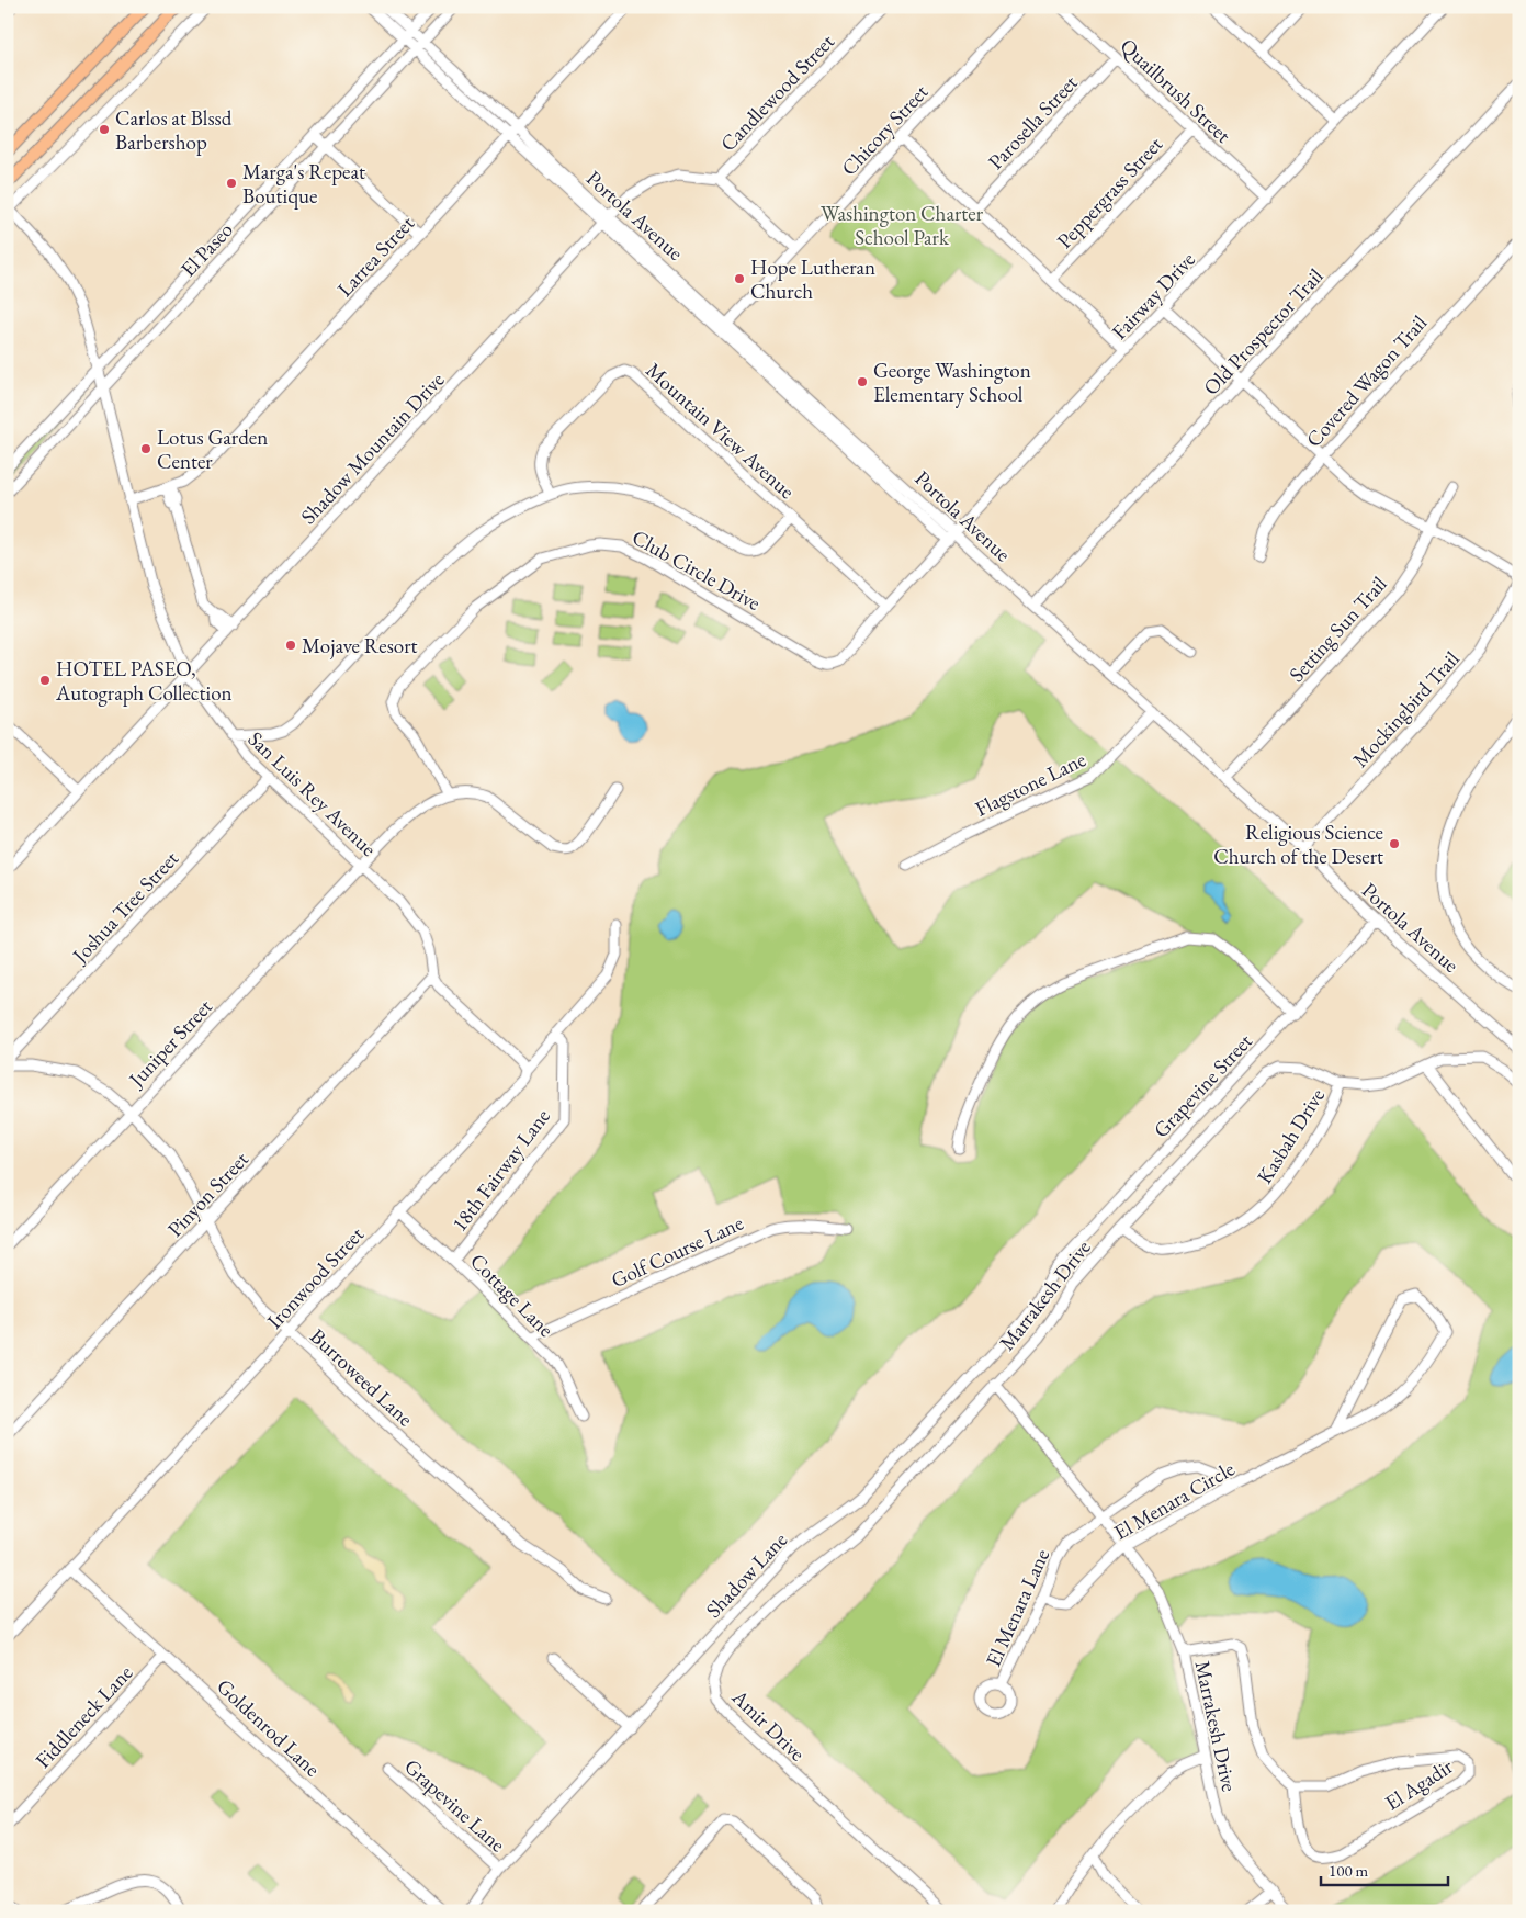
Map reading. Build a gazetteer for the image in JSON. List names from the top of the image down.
{
  "streets": {
    "street": [
      "Quailbrush Street",
      "Candlewood Street",
      "Parosella Street",
      "Chicory Street",
      "Peppergrass Street",
      "Portola Avenue",
      "El Paseo",
      "Larrea Street",
      "Fairway Drive",
      "Old Prospector Trail",
      "Covered Wagon Trail",
      "Mountain View Avenue",
      "Shadow Mountain Drive",
      "Club Circle Drive",
      "Setting Sun Trail",
      "Mockingbird Trail",
      "Flagstone Lane",
      "San Luis Rey Avenue",
      "Joshua Tree Street",
      "Juniper Street",
      "Grapevine Street",
      "Kasbah Drive",
      "18th Fairway Lane",
      "Pinyon Street",
      "Golf Course Lane",
      "Ironwood Street",
      "Cottage Lane",
      "Marrakesh Drive",
      "Burroweed Lane",
      "El Menara Circle",
      "Shadow Lane",
      "El Menara Lane",
      "Fiddleneck Lane",
      "Amir Drive",
      "Goldenrod Lane",
      "El Agadir",
      "Grapevine Lane"
    ]
  },
  "crossings": [
    ["Quailbrush Street", "Parosella Street"],
    ["Quailbrush Street", "Peppergrass Street"],
    ["Quailbrush Street", "Fairway Drive"],
    ["Candlewood Street", "Shadow Mountain Drive"],
    ["Chicory Street", "Portola Avenue"],
    ["Portola Avenue", "El Paseo"],
    ["Portola Avenue", "Larrea Street"],
    ["Portola Avenue", "Fairway Drive"],
    ["Portola Avenue", "Old Prospector Trail"],
    ["Portola Avenue", "Shadow Mountain Drive"],
    ["Portola Avenue", "Setting Sun Trail"],
    ["Portola Avenue", "Mockingbird Trail"],
    ["Portola Avenue", "Flagstone Lane"],
    ["Portola Avenue", "Grapevine Street"],
    ["El Paseo", "San Luis Rey Avenue"],
    ["Larrea Street", "San Luis Rey Avenue"],
    ["Fairway Drive", "Mountain View Avenue"],
    ["Fairway Drive", "Club Circle Drive"],
    ["Fairway Drive", "Mockingbird Trail"],
    ["Old Prospector Trail", "Mockingbird Trail"],
    ["Covered Wagon Trail", "Mockingbird Trail"],
    ["Mountain View Avenue", "Club Circle Drive"],
    ["Shadow Mountain Drive", "San Luis Rey Avenue"],
    ["Club Circle Drive", "Juniper Street"],
    ["Setting Sun Trail", "Mockingbird Trail"],
    ["San Luis Rey Avenue", "Joshua Tree Street"],
    ["San Luis Rey Avenue", "Juniper Street"],
    ["San Luis Rey Avenue", "Pinyon Street"],
    ["Juniper Street", "Burroweed Lane"],
    ["Grapevine Street", "Shadow Lane"],
    ["Kasbah Drive", "Marrakesh Drive"],
    ["18th Fairway Lane", "Ironwood Street"],
    ["18th Fairway Lane", "Cottage Lane"],
    ["Pinyon Street", "Burroweed Lane"],
    ["Golf Course Lane", "Cottage Lane"],
    ["Ironwood Street", "Cottage Lane"],
    ["Ironwood Street", "Burroweed Lane"],
    ["Ironwood Street", "Goldenrod Lane"],
    ["Marrakesh Drive", "El Menara Circle"],
    ["Marrakesh Drive", "El Menara Lane"],
    ["Marrakesh Drive", "Amir Drive"],
    ["El Menara Circle", "El Menara Lane"],
    ["Shadow Lane", "Grapevine Lane"],
    ["Fiddleneck Lane", "Goldenrod Lane"]
  ],
  "parks": ["Washington Charter School Park"],
  "places": [
    "Carlos at Blssd Barbershop",
    "Marga's Repeat Boutique",
    "Hope Lutheran Church",
    "George Washington Elementary School",
    "Lotus Garden Center",
    "Mojave Resort",
    "HOTEL PASEO, Autograph Collection",
    "Religious Science Church of the Desert"
  ],
  "scale_bar": "100 m"
}
